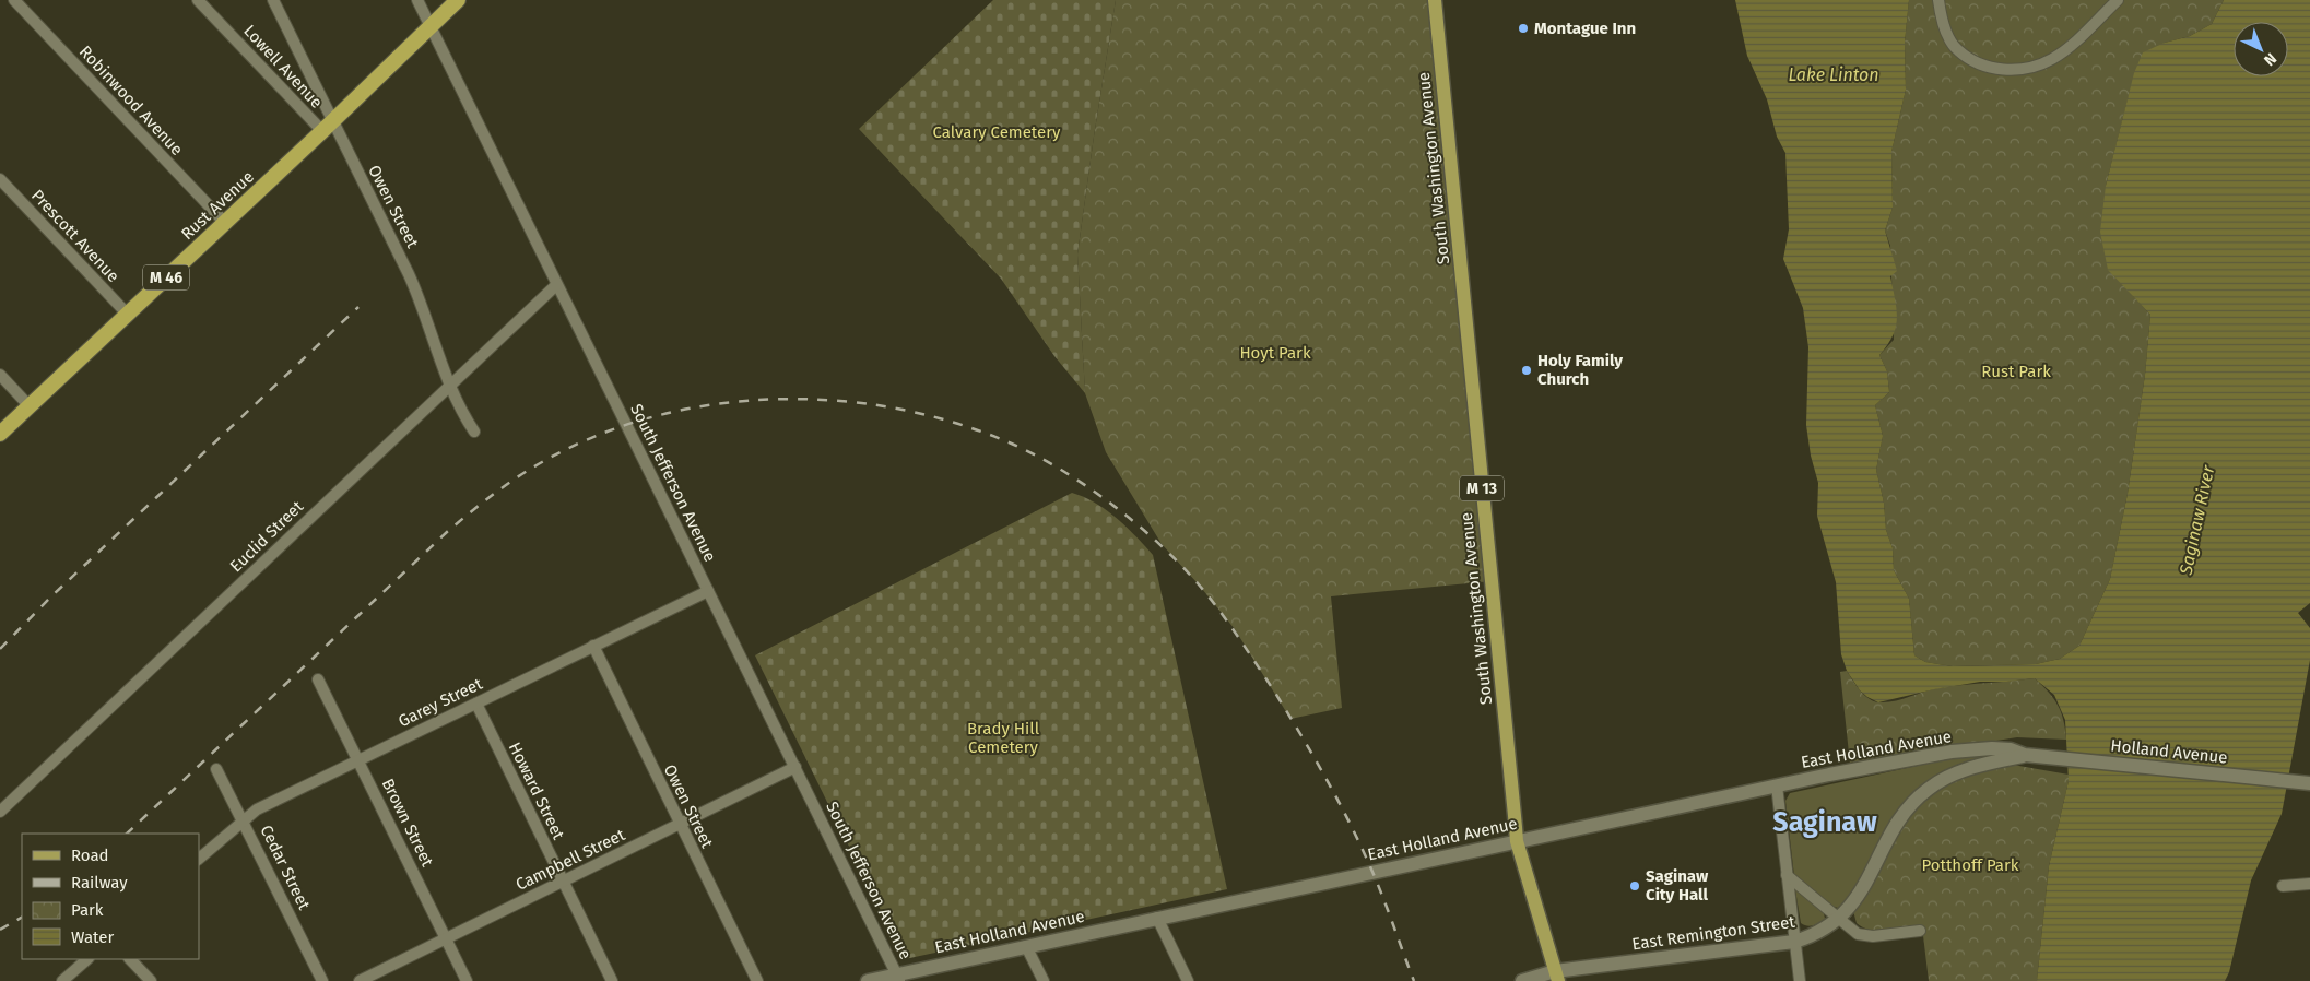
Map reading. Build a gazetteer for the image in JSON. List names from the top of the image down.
{
  "streets": {
    "highway": ["Rust Avenue", "M 46"],
    "main road": [
      "South Washington Avenue",
      "M 13",
      "East Holland Avenue",
      "Holland Avenue",
      "East Remington Street"
    ],
    "street": [
      "Lowell Avenue",
      "Robinwood Avenue",
      "Owen Street",
      "Prescott Avenue",
      "South Jefferson Avenue",
      "Euclid Street",
      "Garey Street",
      "Howard Street",
      "Brown Street",
      "Campbell Street",
      "Cedar Street"
    ]
  },
  "crossings": [
    ["Lowell Avenue", "Rust Avenue"],
    ["Lowell Avenue", "Owen Street"],
    ["Robinwood Avenue", "Rust Avenue"],
    ["South Washington Avenue", "East Holland Avenue"],
    ["South Washington Avenue", "East Remington Street"],
    ["Rust Avenue", "Owen Street"],
    ["Rust Avenue", "Prescott Avenue"],
    ["Rust Avenue", "South Jefferson Avenue"],
    ["Owen Street", "Euclid Street"],
    ["Owen Street", "Garey Street"],
    ["Owen Street", "Campbell Street"],
    ["South Jefferson Avenue", "Euclid Street"],
    ["South Jefferson Avenue", "Garey Street"],
    ["South Jefferson Avenue", "East Holland Avenue"],
    ["South Jefferson Avenue", "Campbell Street"],
    ["Garey Street", "Howard Street"],
    ["Garey Street", "Brown Street"],
    ["Garey Street", "Cedar Street"],
    ["East Holland Avenue", "Holland Avenue"],
    ["East Holland Avenue", "East Remington Street"],
    ["Holland Avenue", "East Remington Street"],
    ["Howard Street", "Campbell Street"],
    ["Brown Street", "Campbell Street"]
  ],
  "districts": ["Saginaw"],
  "water": ["Lake Linton", "Saginaw River"],
  "parks": [
    "Calvary Cemetery",
    "Hoyt Park",
    "Rust Park",
    "Brady Hill Cemetery",
    "Potthoff Park"
  ],
  "places": ["Montague Inn", "Holy Family Church", "Saginaw City Hall"],
  "legend": [
    "Road",
    "Railway",
    "Park",
    "Water"
  ],
  "north": "bottom right"
}
